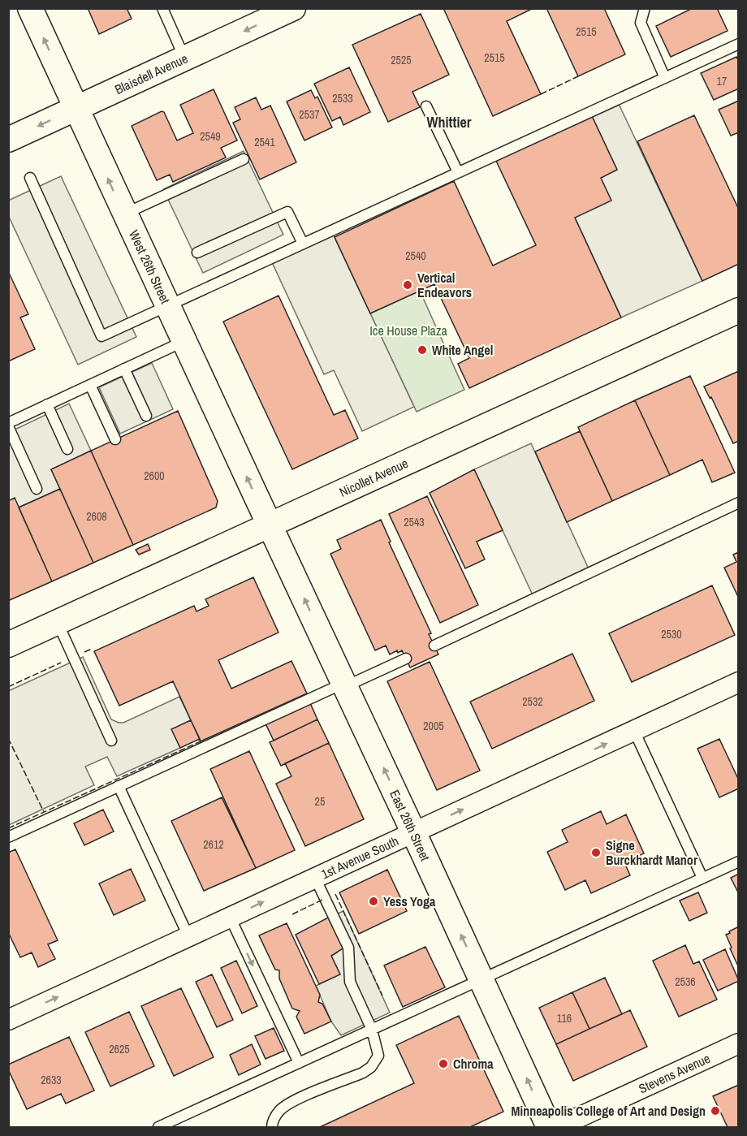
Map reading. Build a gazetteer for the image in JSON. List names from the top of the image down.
{
  "streets": {
    "street": [
      "Blaisdell Avenue",
      "West 26th Street",
      "Nicollet Avenue",
      "East 26th Street",
      "1st Avenue South",
      "Stevens Avenue"
    ]
  },
  "crossings": [
    ["Blaisdell Avenue", "West 26th Street"],
    ["West 26th Street", "Nicollet Avenue"],
    ["West 26th Street", "East 26th Street"],
    ["Nicollet Avenue", "East 26th Street"],
    ["East 26th Street", "1st Avenue South"]
  ],
  "one_way": [
    "Blaisdell Avenue",
    "West 26th Street",
    "East 26th Street",
    "1st Avenue South"
  ],
  "districts": ["Whittier"],
  "parks": ["Ice House Plaza"],
  "places": [
    "Vertical Endeavors",
    "White Angel",
    "Signe Burckhardt Manor",
    "Yess Yoga",
    "Chroma",
    "Minneapolis College of Art and Design"
  ],
  "house_numbers": [
    "2515",
    "2515",
    "2525",
    "17",
    "2533",
    "2537",
    "2549",
    "2541",
    "2540",
    "2600",
    "2608",
    "2543",
    "2530",
    "2532",
    "2005",
    "25",
    "2612",
    "2536",
    "116",
    "2625",
    "2633"
  ]
}
